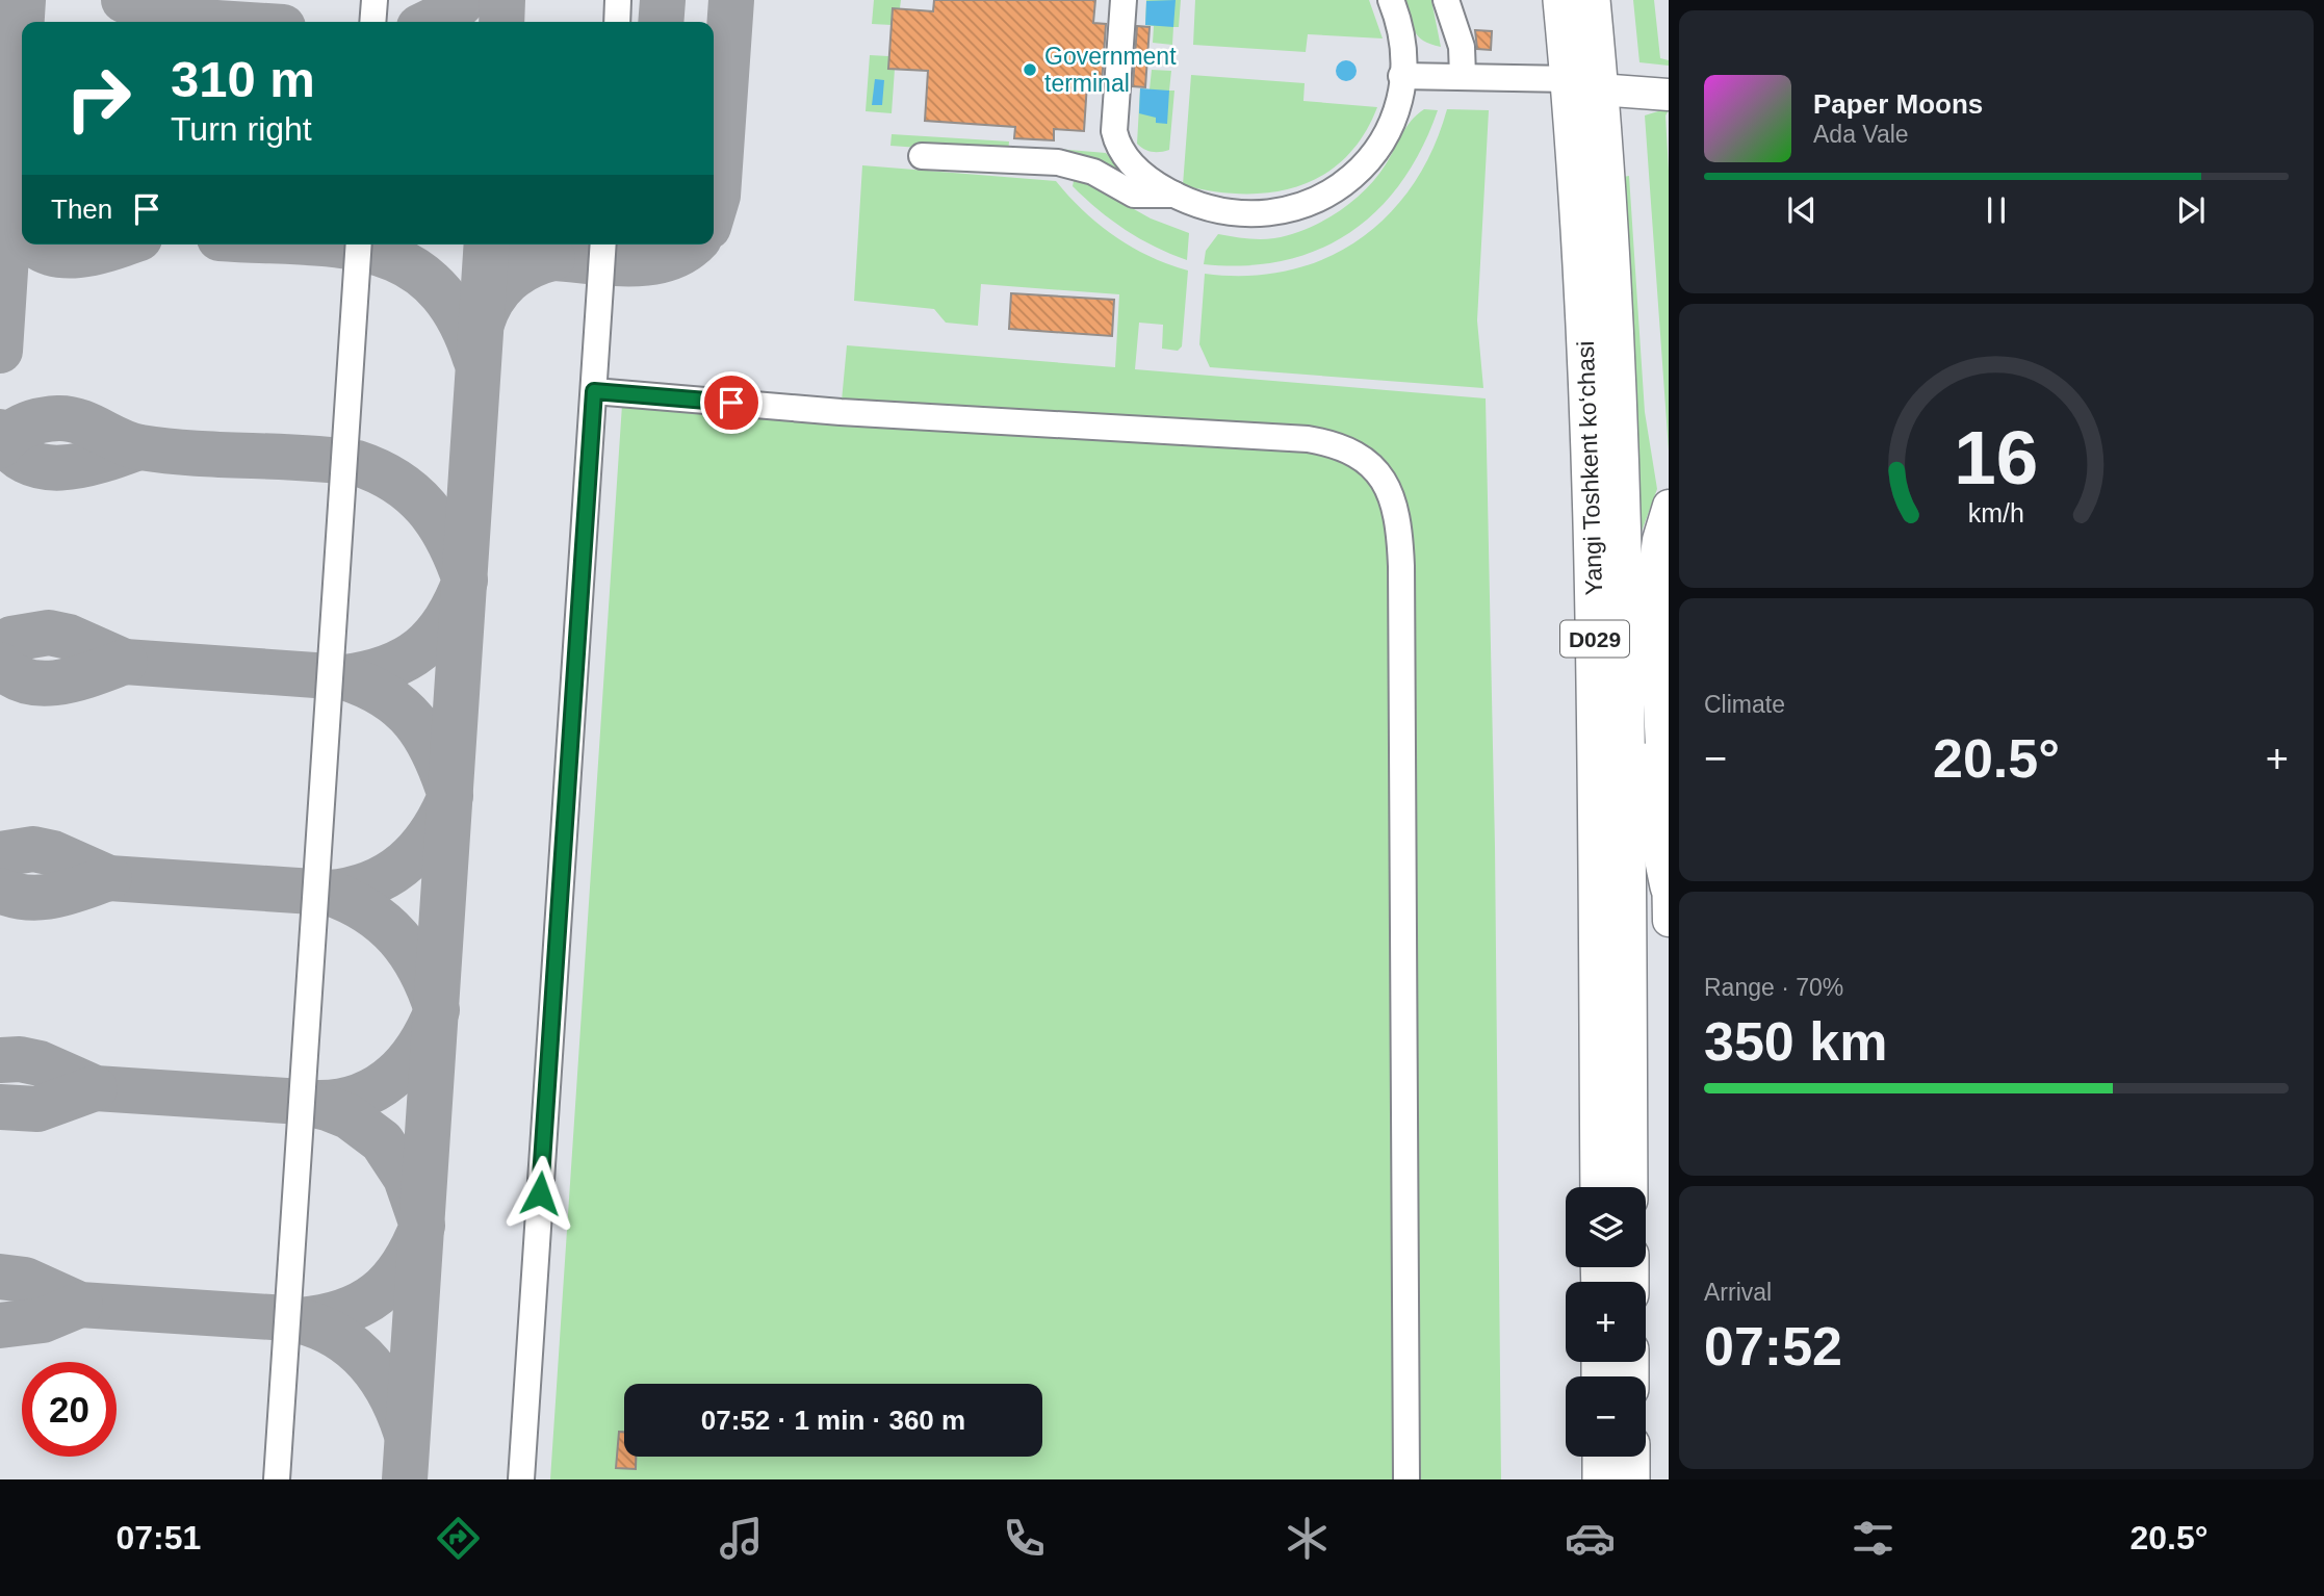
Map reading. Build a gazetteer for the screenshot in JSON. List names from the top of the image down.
{
  "streets": {
    "highway": ["Yangi Toshkent ko‘chasi", "D029"]
  },
  "places": ["Government terminal"],
  "page": {
    "turn": ["310 m", "Turn right"],
    "song": ["Paper Moons", "Ada Vale"],
    "then": "Then",
    "tile": [
      "Climate",
      ["Range · 70%", "350 km"],
      ["Arrival", "07:52"]
    ],
    "heat": ["−", "20.5°", "+"],
    "map_buttons": ["+", "−"],
    "limit": "20",
    "trip": "07:52 · 1 min · 360 m",
    "tabs": ["07:51", "20.5°"],
    "gauge": ["16", "km/h"]
  }
}
